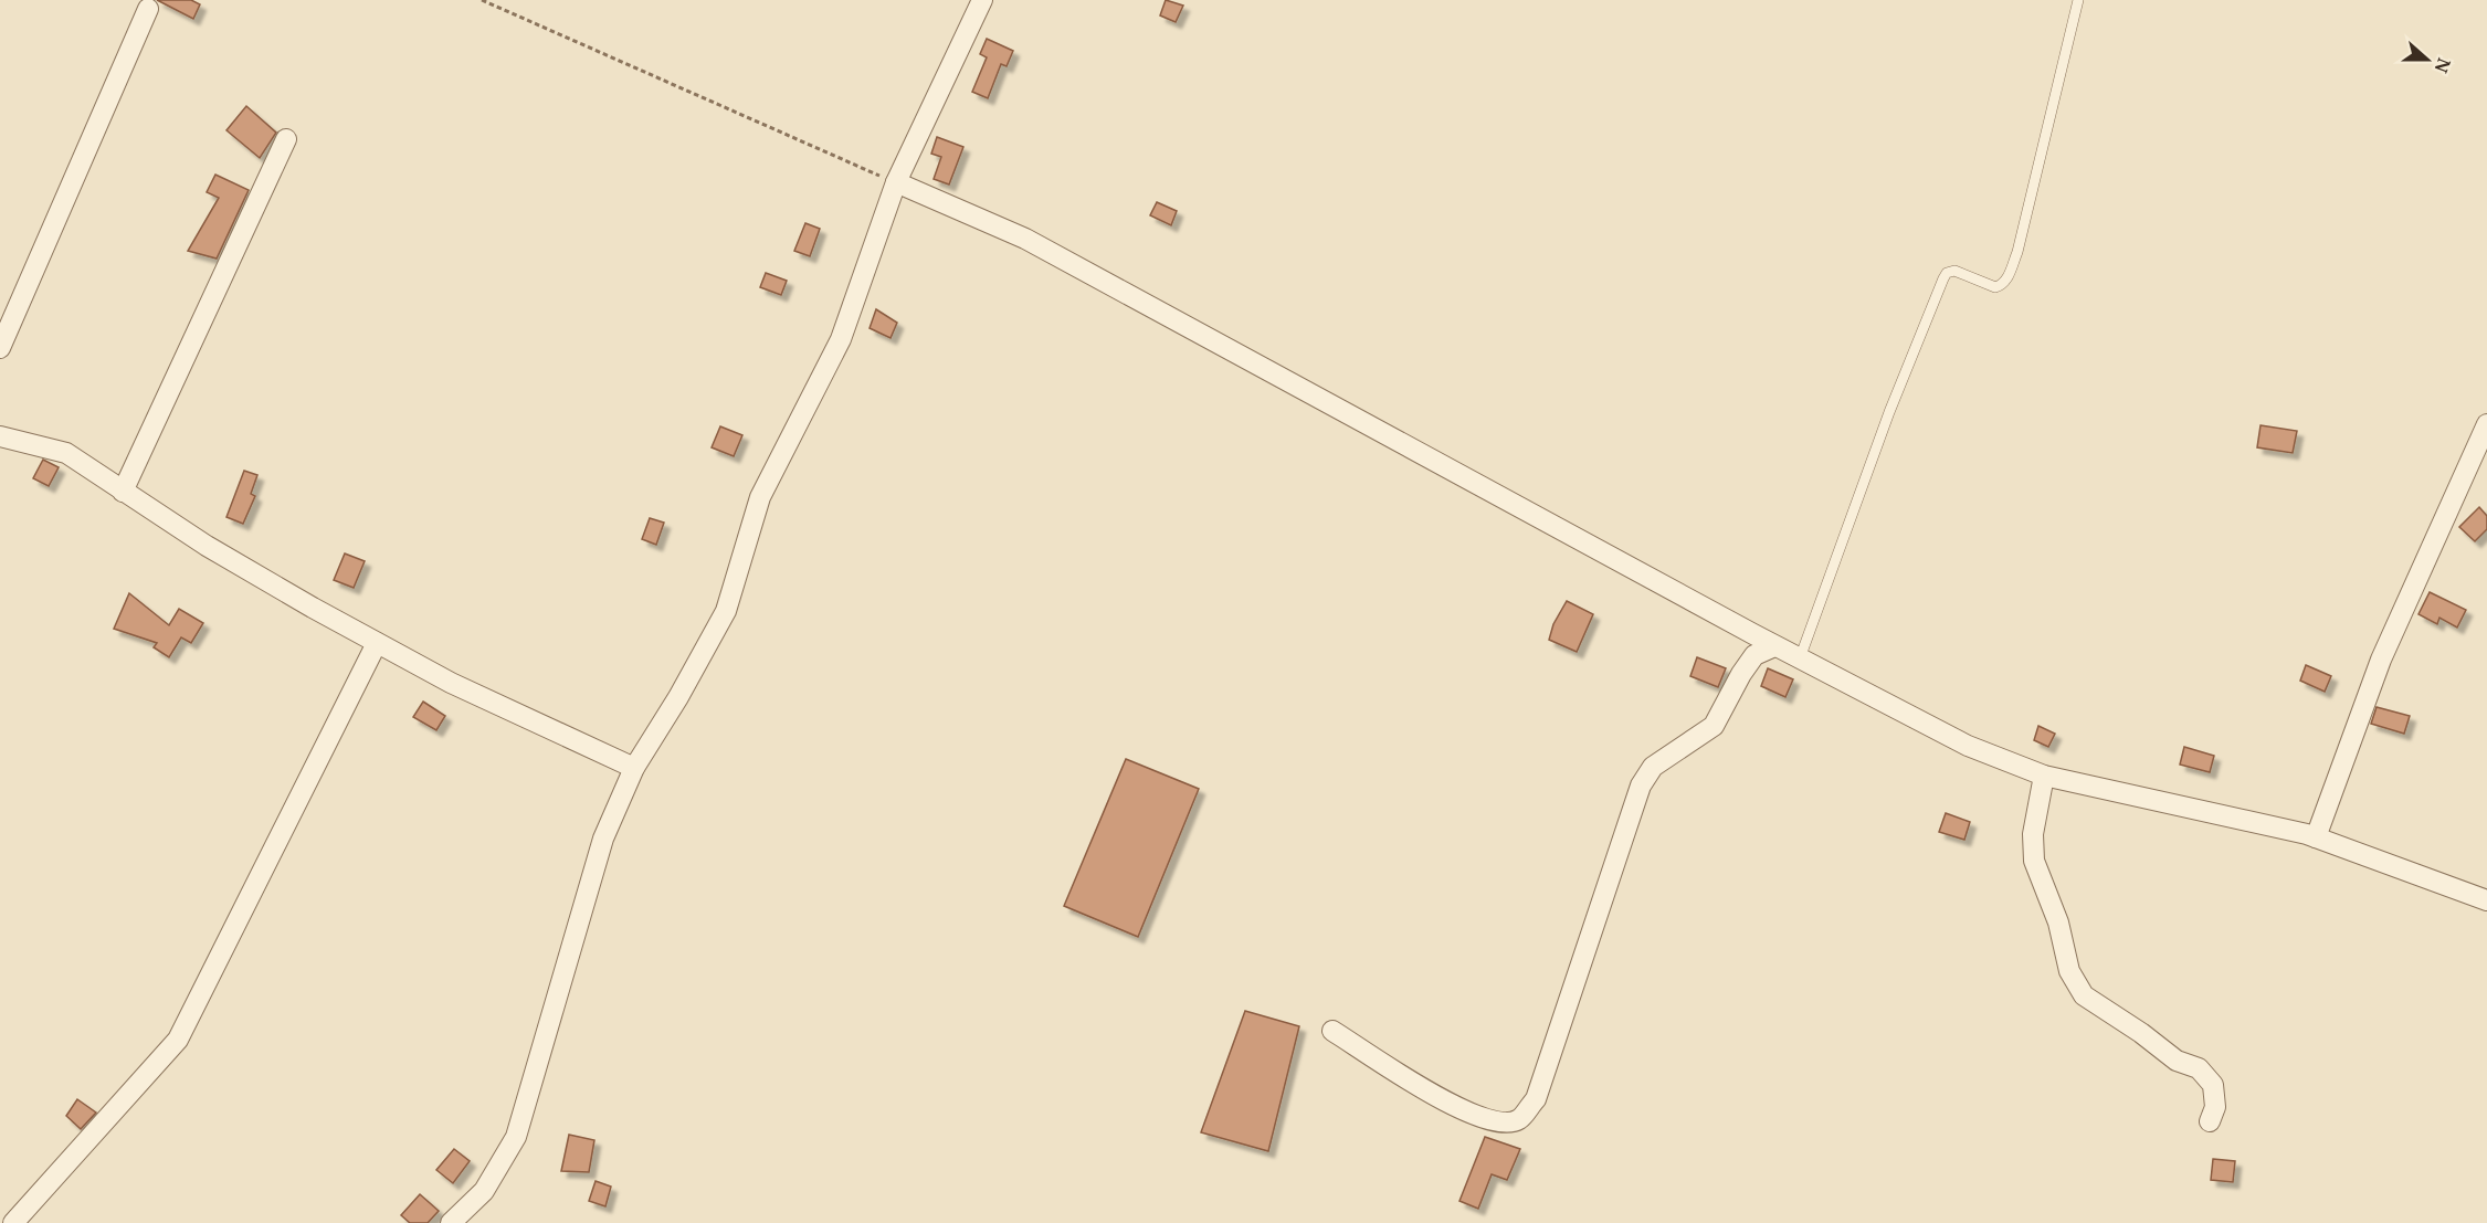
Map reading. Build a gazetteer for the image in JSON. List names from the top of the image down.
{
  "north": "right"
}
